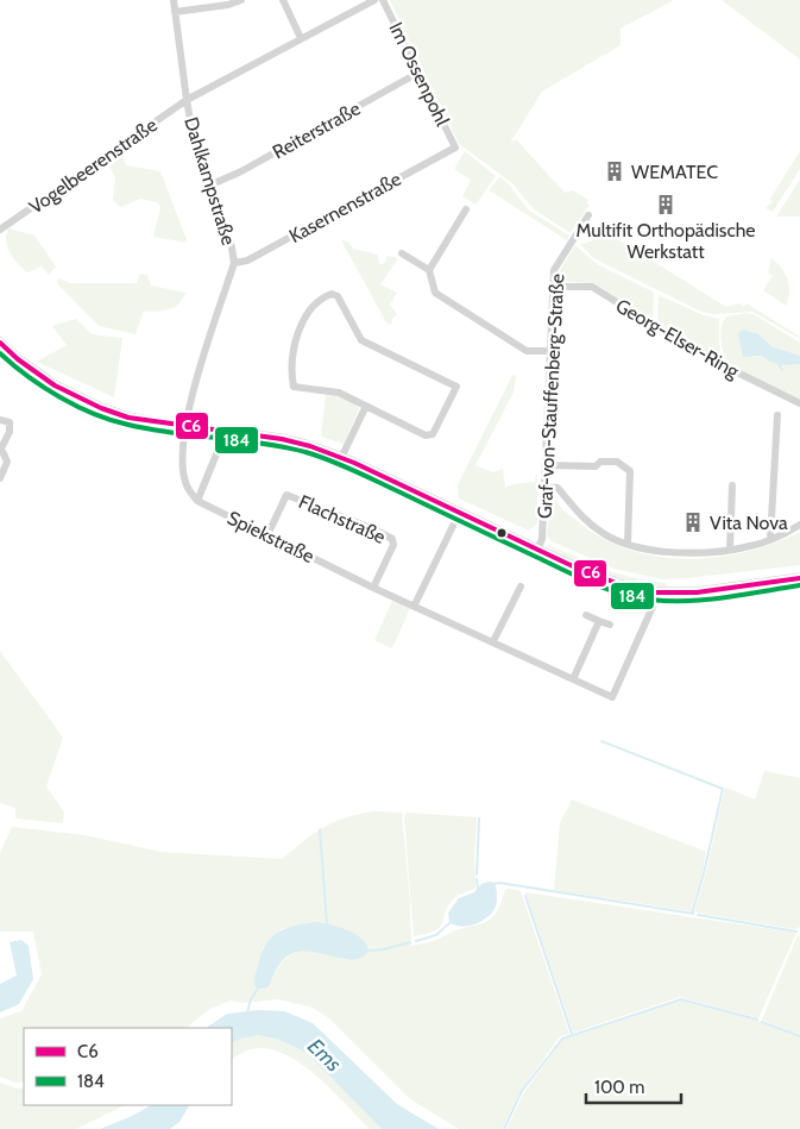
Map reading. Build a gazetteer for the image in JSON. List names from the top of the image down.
{
  "streets": {
    "street": [
      "Im Ossenpohl",
      "Reiterstraße",
      "Vogelbeerenstraße",
      "Dahlkampstraße",
      "Kasernenstraße",
      "Georg-Elser-Ring",
      "Graf-von-Stauffenberg-Straße",
      "Flachstraße",
      "Spiekstraße"
    ]
  },
  "crossings": [
    ["Im Ossenpohl", "Reiterstraße"],
    ["Im Ossenpohl", "Kasernenstraße"],
    ["Reiterstraße", "Dahlkampstraße"],
    ["Vogelbeerenstraße", "Dahlkampstraße"],
    ["Dahlkampstraße", "Kasernenstraße"],
    ["Georg-Elser-Ring", "Graf-von-Stauffenberg-Straße"],
    ["Flachstraße", "Spiekstraße"]
  ],
  "water": ["Ems"],
  "places": {
    "building": ["WEMATEC", "Multifit Orthopädische Werkstatt", "Vita Nova"]
  },
  "lines": ["transit line C6", "transit line 184"],
  "legend": ["C6", "184"],
  "scale_bar": "100 m"
}
